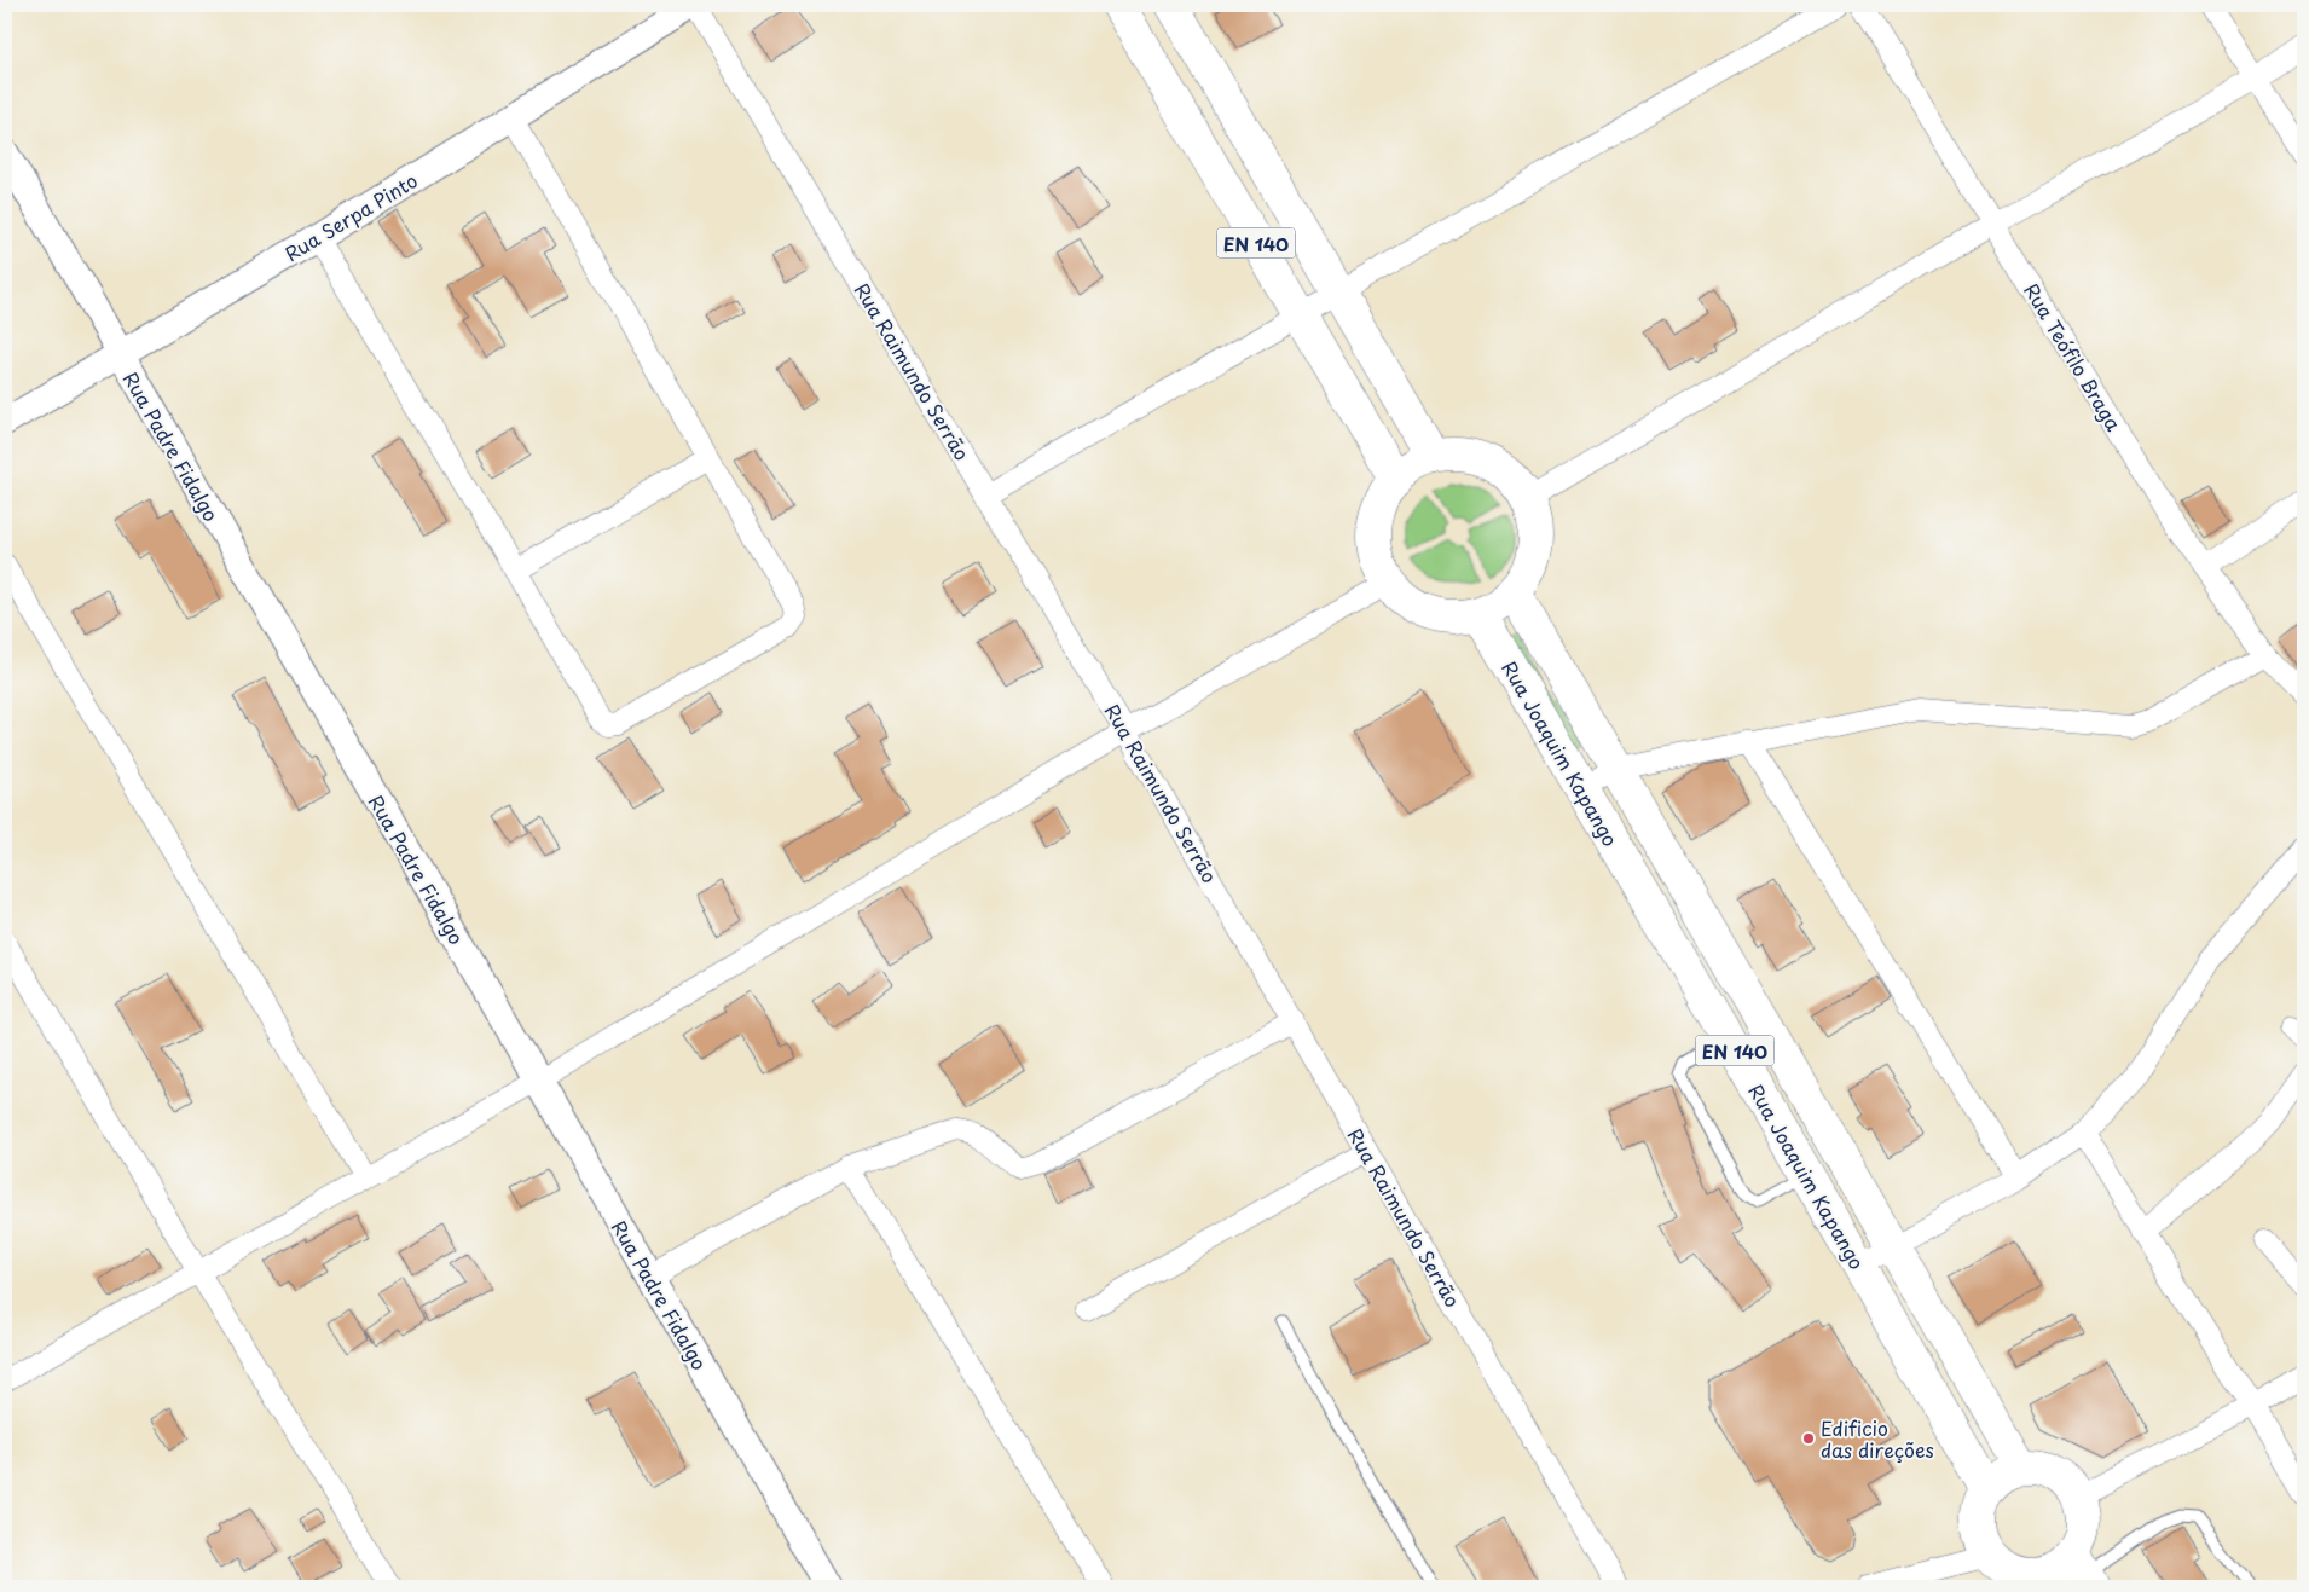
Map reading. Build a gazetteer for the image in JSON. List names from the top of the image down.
{
  "streets": {
    "main road": ["EN 140", "Rua Joaquim Kapango"],
    "street": [
      "Rua Serpa Pinto",
      "Rua Teófilo Braga",
      "Rua Raimundo Serrão",
      "Rua Padre Fidalgo"
    ]
  },
  "crossings": [
    ["Rua Serpa Pinto", "Rua Raimundo Serrão"],
    ["Rua Serpa Pinto", "Rua Padre Fidalgo"],
    ["EN 140", "Rua Joaquim Kapango"]
  ],
  "places": ["Edificio das direções"]
}
